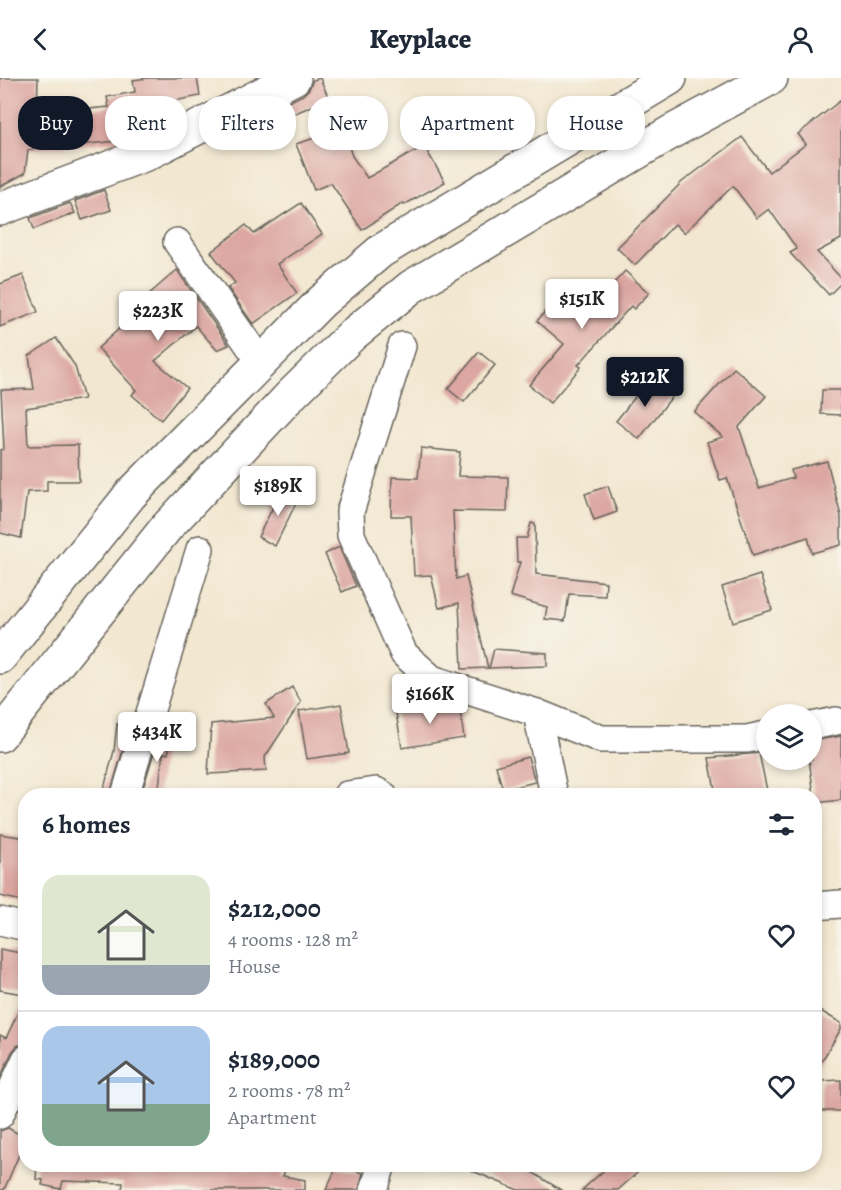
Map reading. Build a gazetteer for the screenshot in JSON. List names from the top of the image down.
{
  "page": {
    "header": "Keyplace",
    "chip": [
      "Buy",
      "Rent",
      "Filters",
      "New",
      "Apartment",
      "House"
    ],
    "price": [
      "$151K",
      "$223K",
      "$212K",
      "$189K",
      "$166K",
      "$434K"
    ],
    "heading": "6 homes",
    "list": [
      {
        "name": "$212,000",
        "note": "4 rooms · 128 m² · House"
      },
      {
        "name": "$189,000",
        "note": "2 rooms · 78 m² · Apartment"
      }
    ]
  }
}
